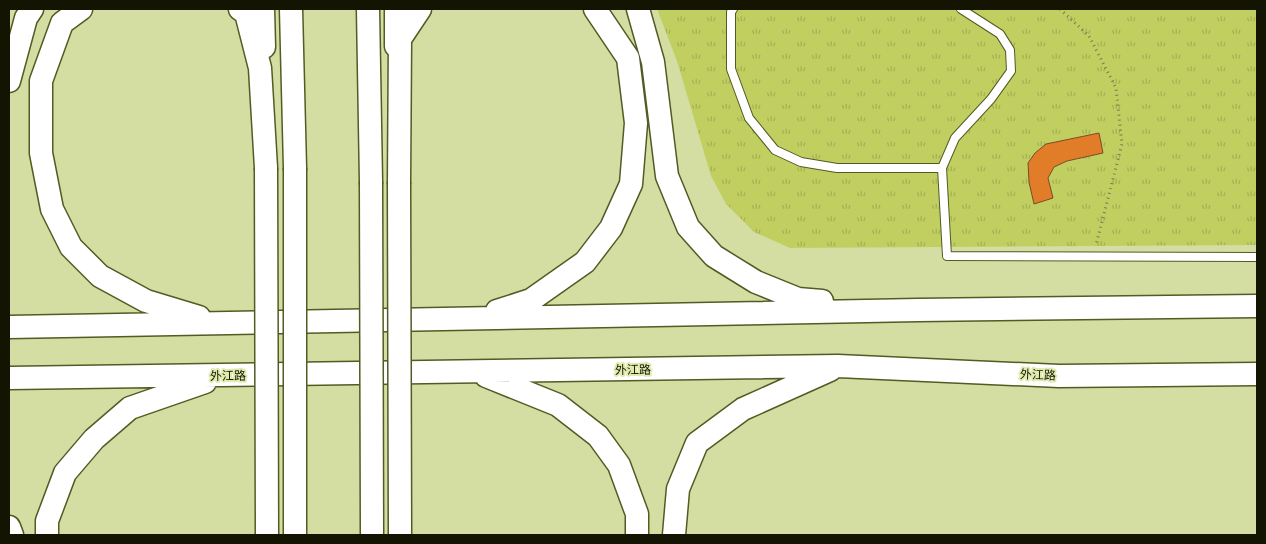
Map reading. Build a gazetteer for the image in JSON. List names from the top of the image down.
{
  "streets": {
    "main road": ["外江路"]
  }
}
